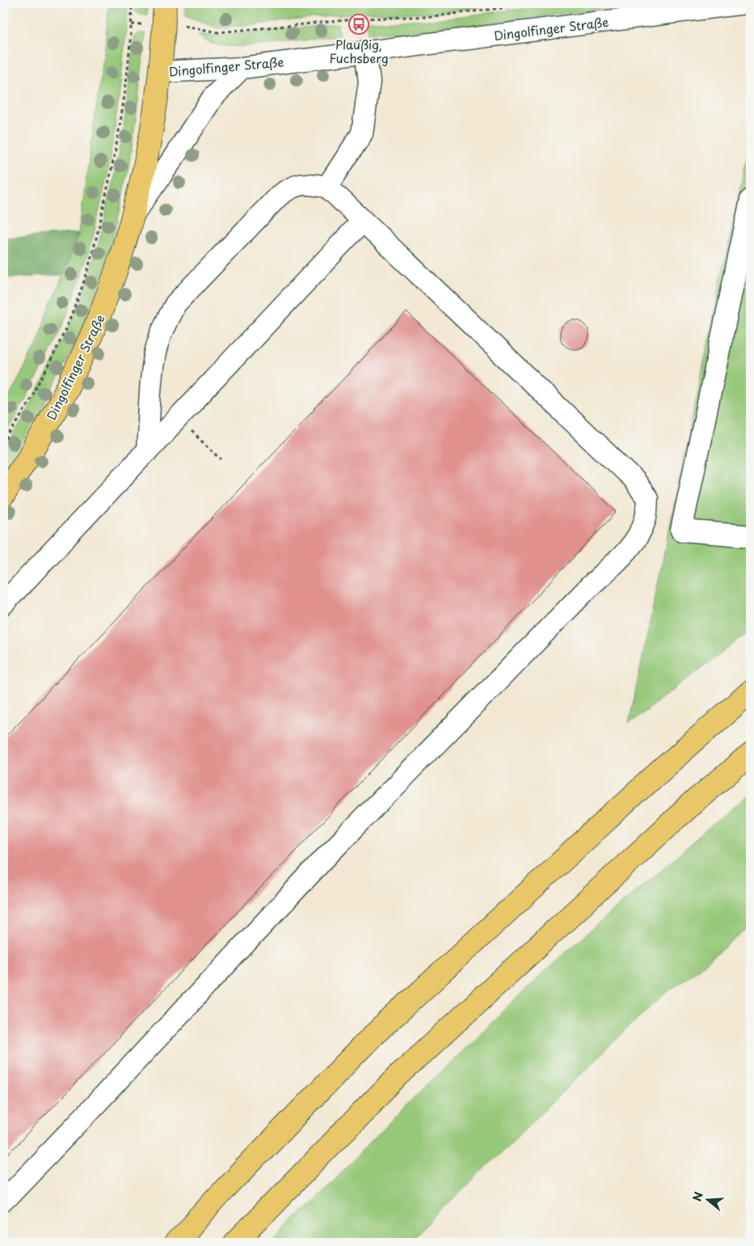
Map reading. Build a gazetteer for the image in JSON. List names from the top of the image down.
{
  "streets": {
    "main road": ["Dingolfinger Straße"]
  },
  "places": {
    "bus stop": ["Plaußig, Fuchsberg"]
  },
  "north": "left"
}
